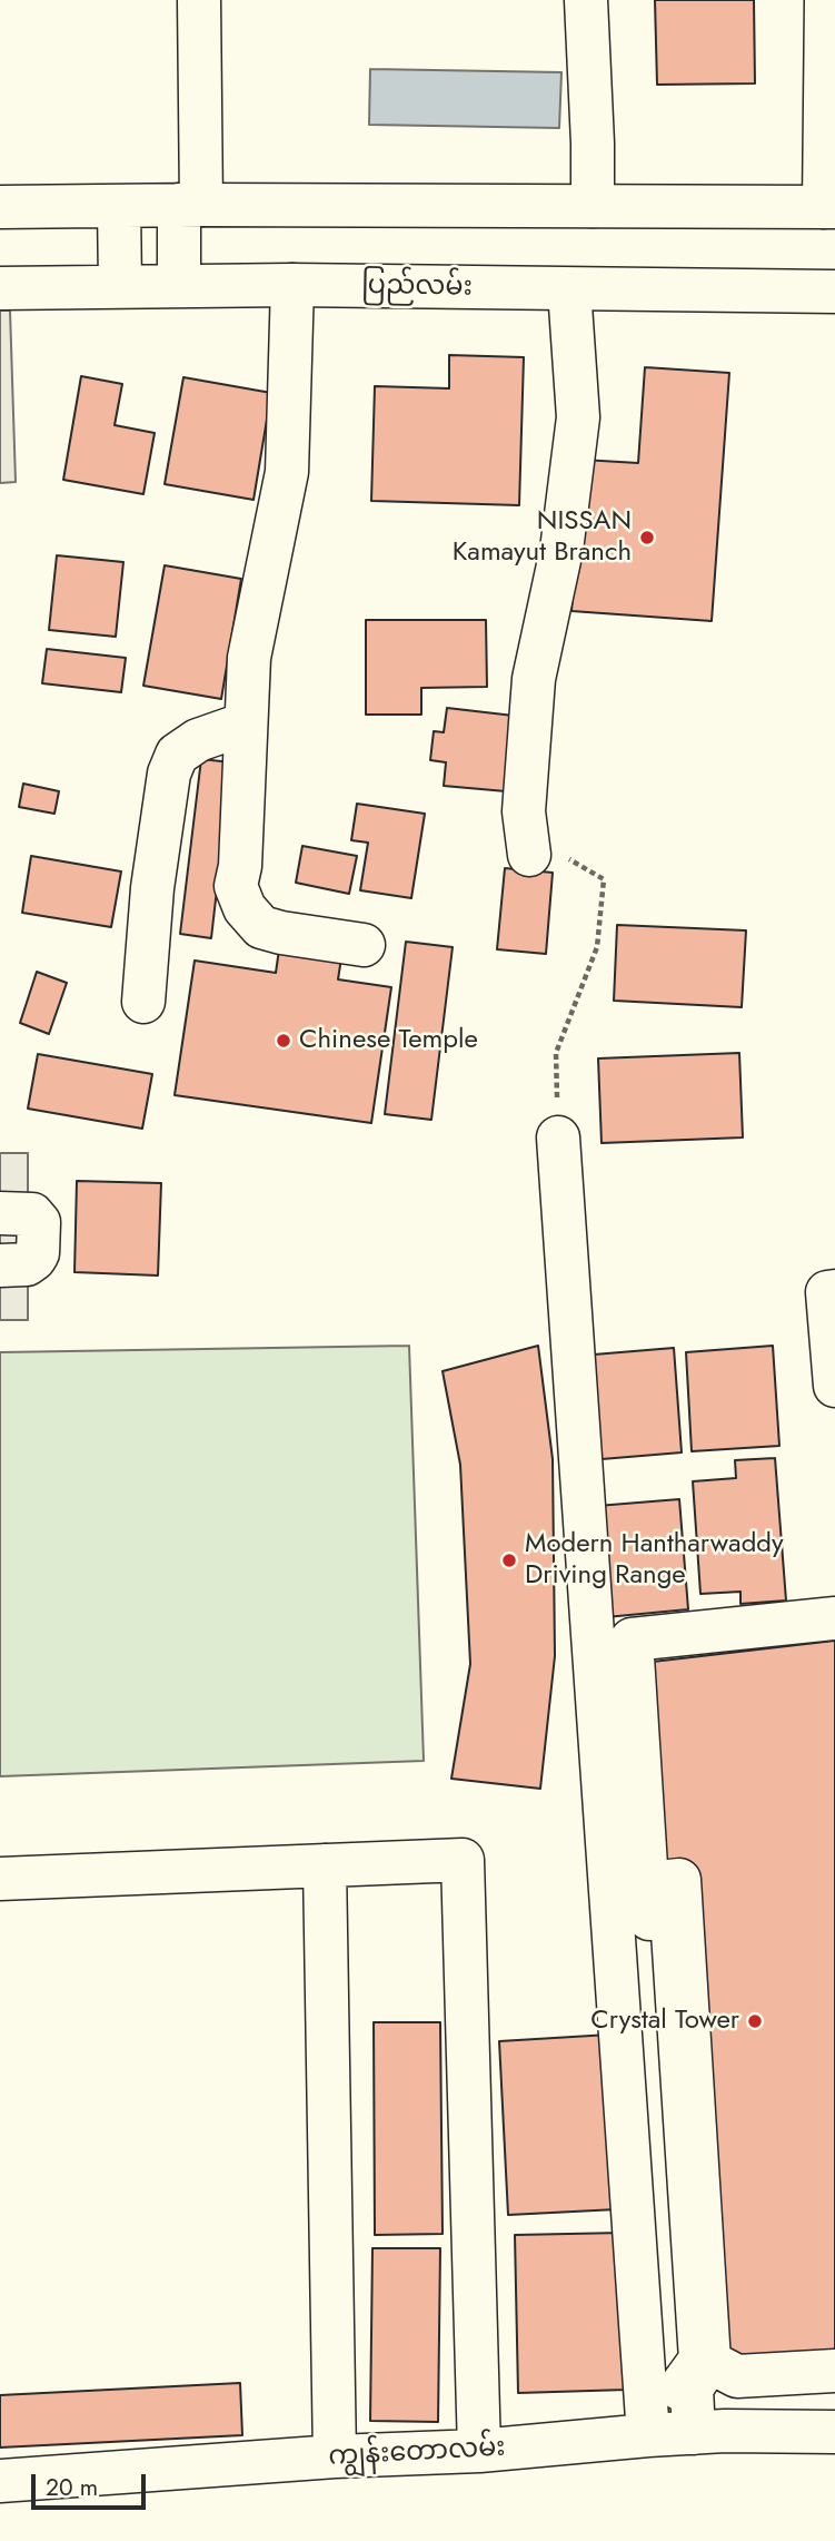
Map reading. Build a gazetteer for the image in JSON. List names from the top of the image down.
{
  "streets": {
    "main road": ["ပြည်လမ်း", "ကျွန်းတောလမ်း"]
  },
  "places": [
    "NISSAN Kamayut Branch",
    "Chinese Temple",
    "Modern Hantharwaddy Driving Range",
    "Crystal Tower"
  ],
  "scale_bar": "20 m"
}
